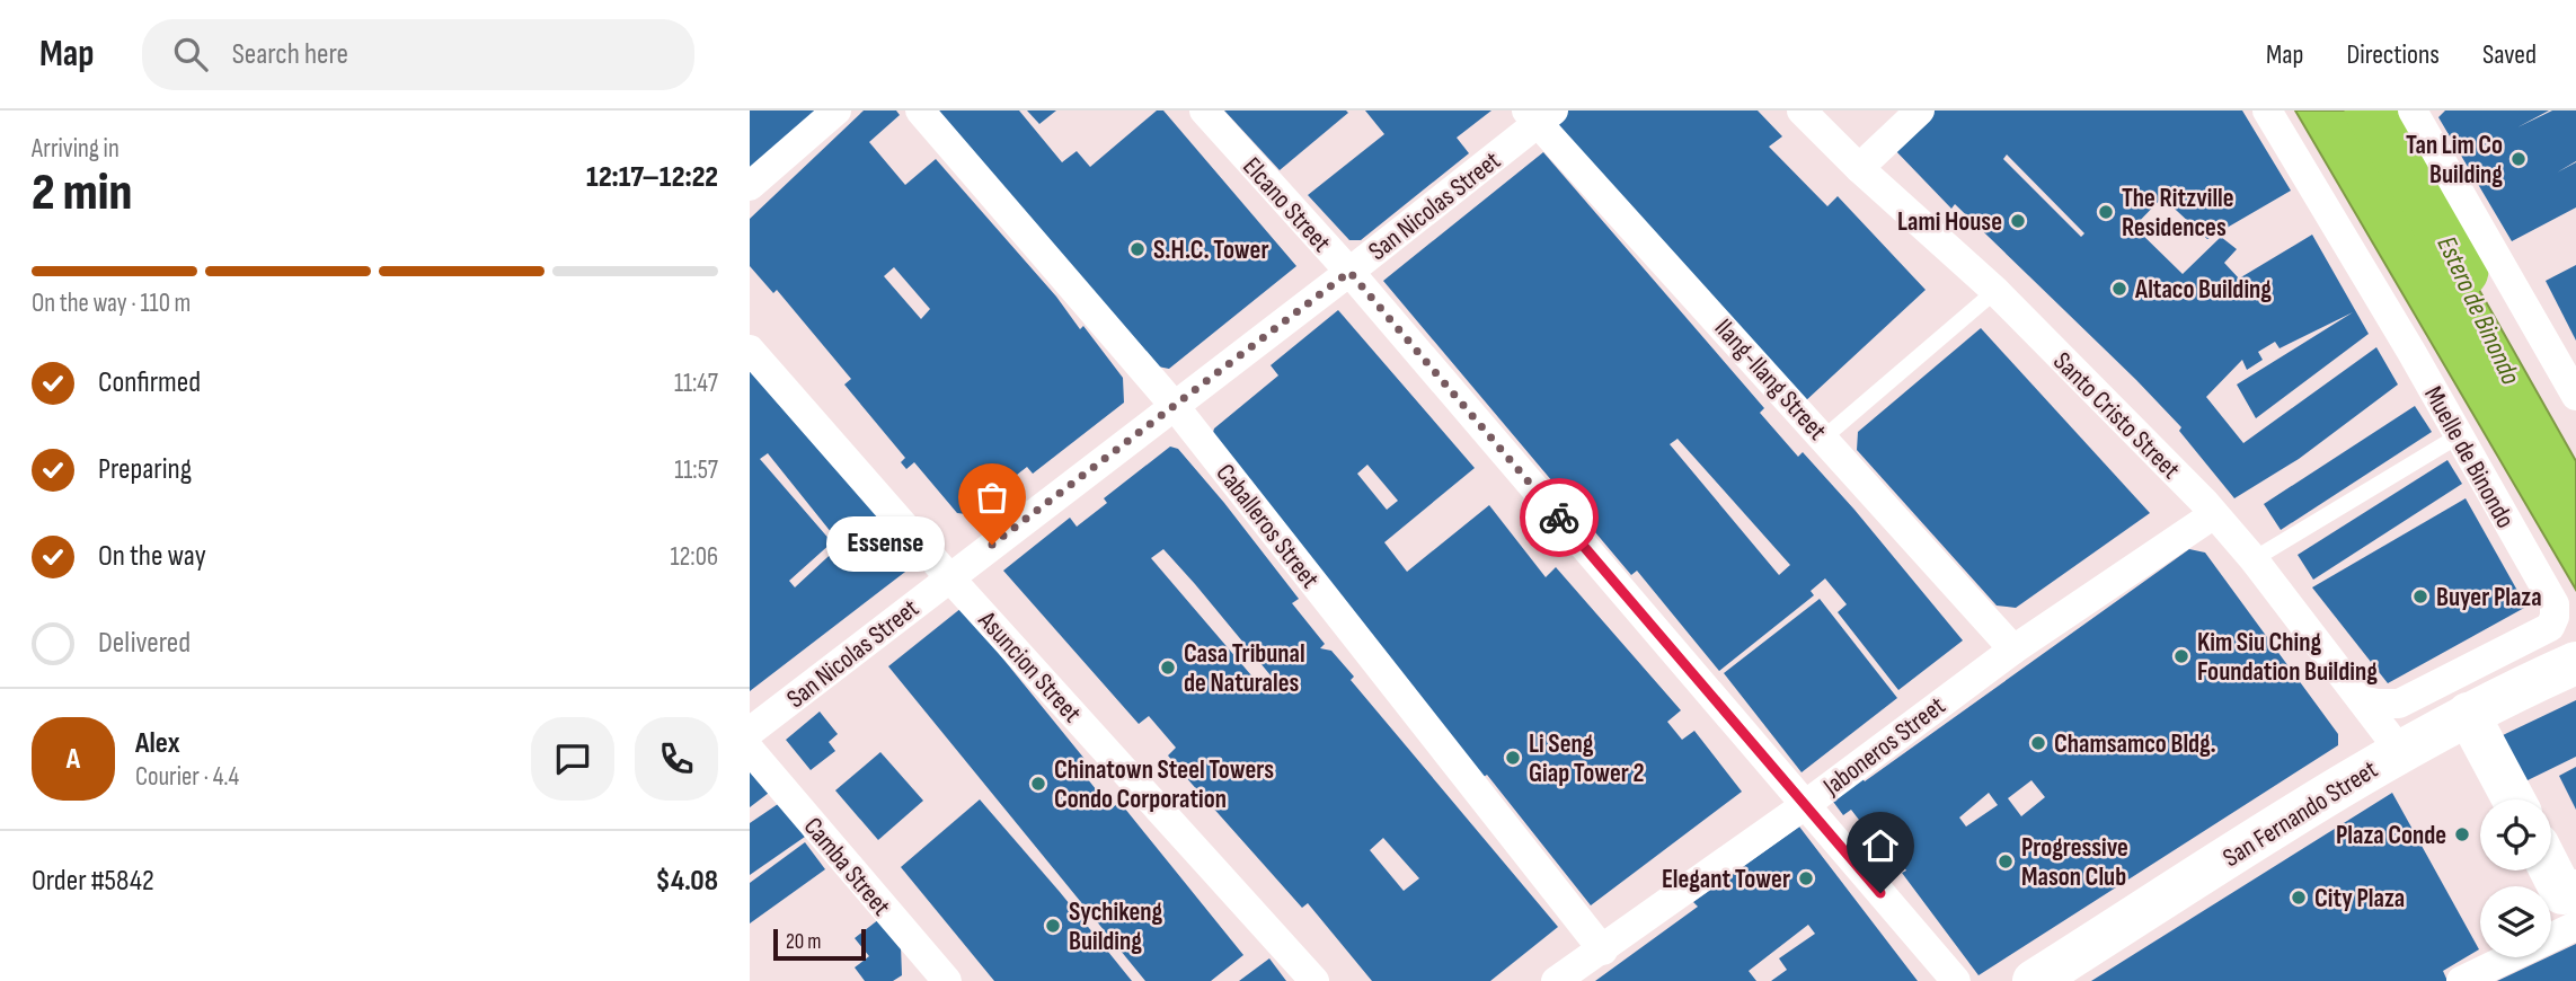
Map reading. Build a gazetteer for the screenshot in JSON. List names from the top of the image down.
{
  "streets": {
    "street": [
      "Elcano Street",
      "San Nicolas Street",
      "Ilang-Ilang Street",
      "Santo Cristo Street",
      "Muelle de Binondo",
      "Caballeros Street",
      "Asuncion Street",
      "Jaboneros Street",
      "San Fernando Street",
      "Camba Street"
    ]
  },
  "crossings": [
    ["Elcano Street", "San Nicolas Street"],
    ["Elcano Street", "Jaboneros Street"],
    ["San Nicolas Street", "Ilang-Ilang Street"],
    ["San Nicolas Street", "Caballeros Street"],
    ["San Nicolas Street", "Asuncion Street"],
    ["Ilang-Ilang Street", "Jaboneros Street"],
    ["Santo Cristo Street", "Muelle de Binondo"],
    ["Santo Cristo Street", "Jaboneros Street"],
    ["Santo Cristo Street", "San Fernando Street"],
    ["Caballeros Street", "Jaboneros Street"]
  ],
  "water": ["Estero de Binondo"],
  "places": [
    "Tan Lim Co Building",
    "The Ritzville Residences",
    "Lami House",
    "S.H.C. Tower",
    "Altaco Building",
    "Essense",
    "Buyer Plaza",
    "Kim Siu Ching Foundation Building",
    "Casa Tribunal de Naturales",
    "Chamsamco Bldg.",
    "Li Seng Giap Tower 2",
    "Chinatown Steel Towers Condo Corporation",
    "Plaza Conde",
    "Progressive Mason Club",
    "Elegant Tower",
    "City Plaza",
    "Sychikeng Building"
  ],
  "scale_bar": "20 m",
  "page": {
    "header": "Map",
    "search": "Search here",
    "nav": ["Map", "Directions", "Saved"],
    "heading": ["2 min", "Arriving in", "12:17–12:22"],
    "panel": [
      "Alex",
      "Courier · 4.4",
      "Order #5842",
      "$4.08"
    ],
    "bar": "On the way · 110 m",
    "list": [
      ["Confirmed", "11:47"],
      ["Preparing", "11:57"],
      ["On the way", "12:06"],
      "Delivered"
    ],
    "bubble": "Essense",
    "round": "A",
    "scale": "20 m"
  }
}
